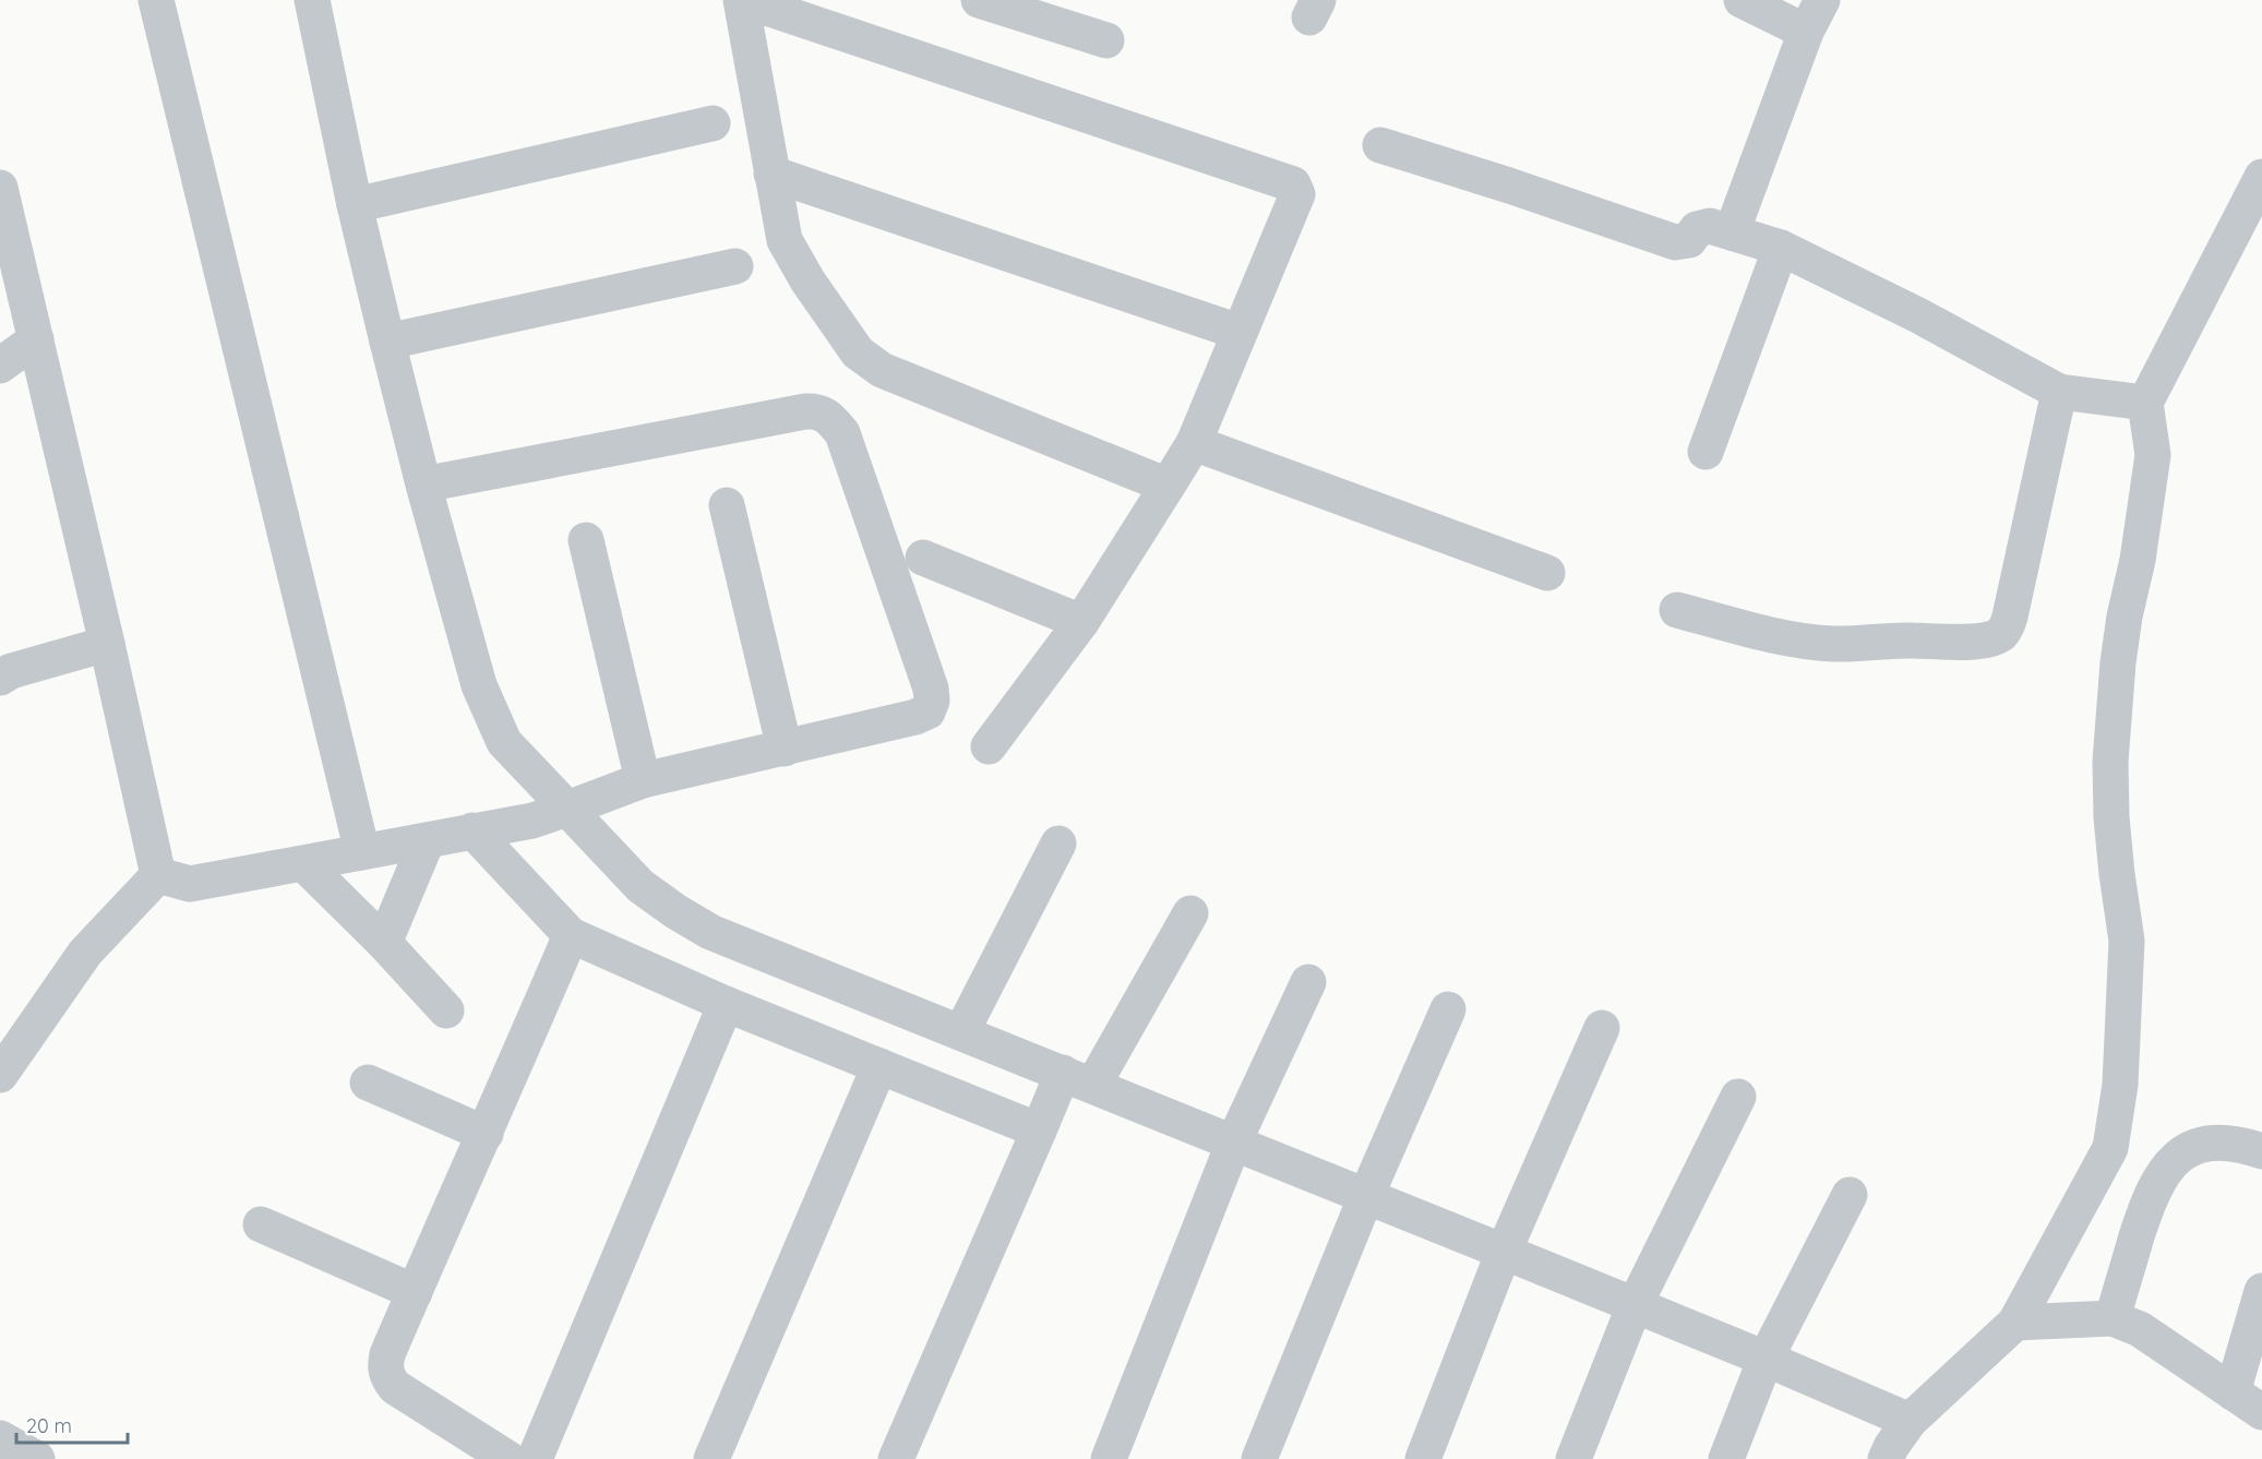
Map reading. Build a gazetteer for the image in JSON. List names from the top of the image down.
{
  "scale_bar": "20 m"
}
